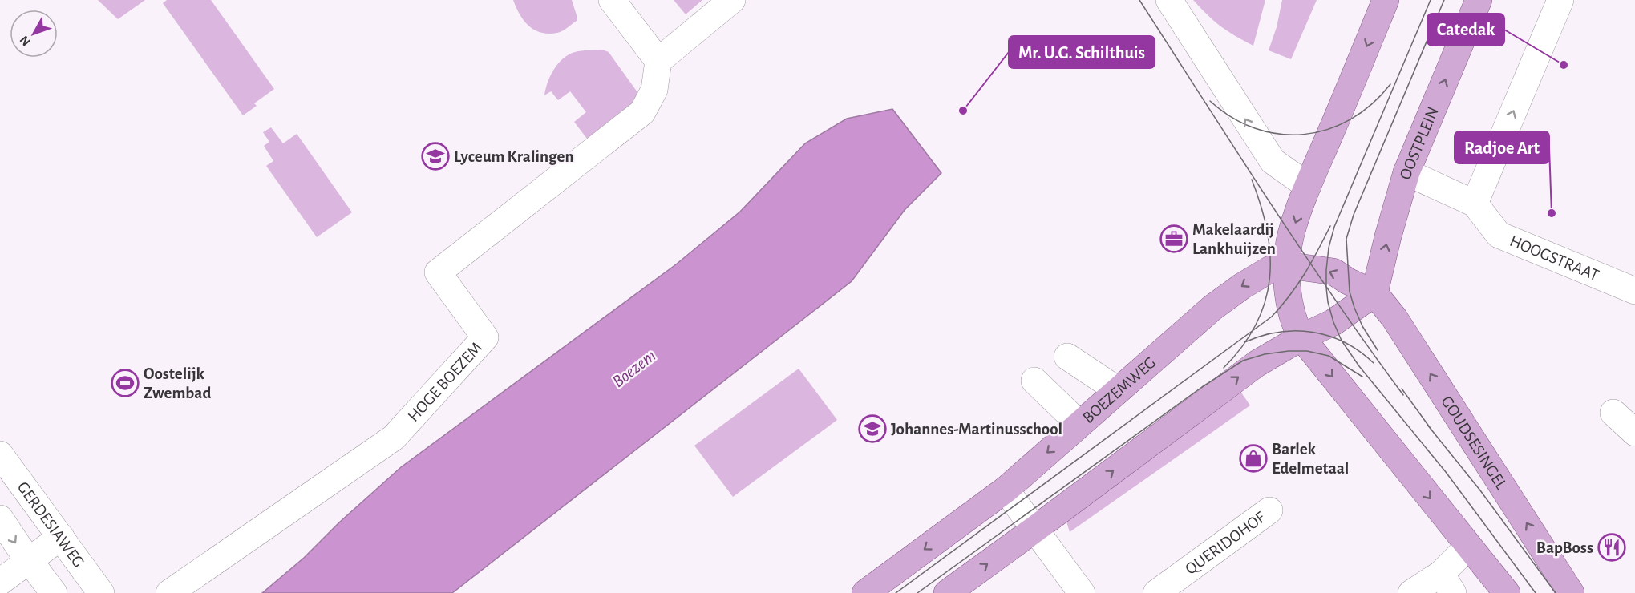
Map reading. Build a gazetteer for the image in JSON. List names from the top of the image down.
{
  "streets": {
    "main road": ["OOSTPLEIN", "BOEZEMWEG", "GOUDSESINGEL"],
    "street": [
      "HOOGSTRAAT",
      "HOGE BOEZEM",
      "GERDESIAWEG",
      "QUERIDOHOF"
    ]
  },
  "crossings": [
    ["OOSTPLEIN", "HOOGSTRAAT"],
    ["OOSTPLEIN", "GOUDSESINGEL"]
  ],
  "water": ["Boezem"],
  "places": {
    "other": ["Catedak", "Mr. U.G. Schilthuis", "Radjoe Art"],
    "school or university": ["Lyceum Kralingen", "Johannes-Martinusschool"],
    "office": ["Makelaardij Lankhuijzen"],
    "sports": ["Oostelijk Zwembad"],
    "shop": ["Barlek Edelmetaal"],
    "restaurant": ["BapBoss"]
  },
  "north": "bottom left"
}
